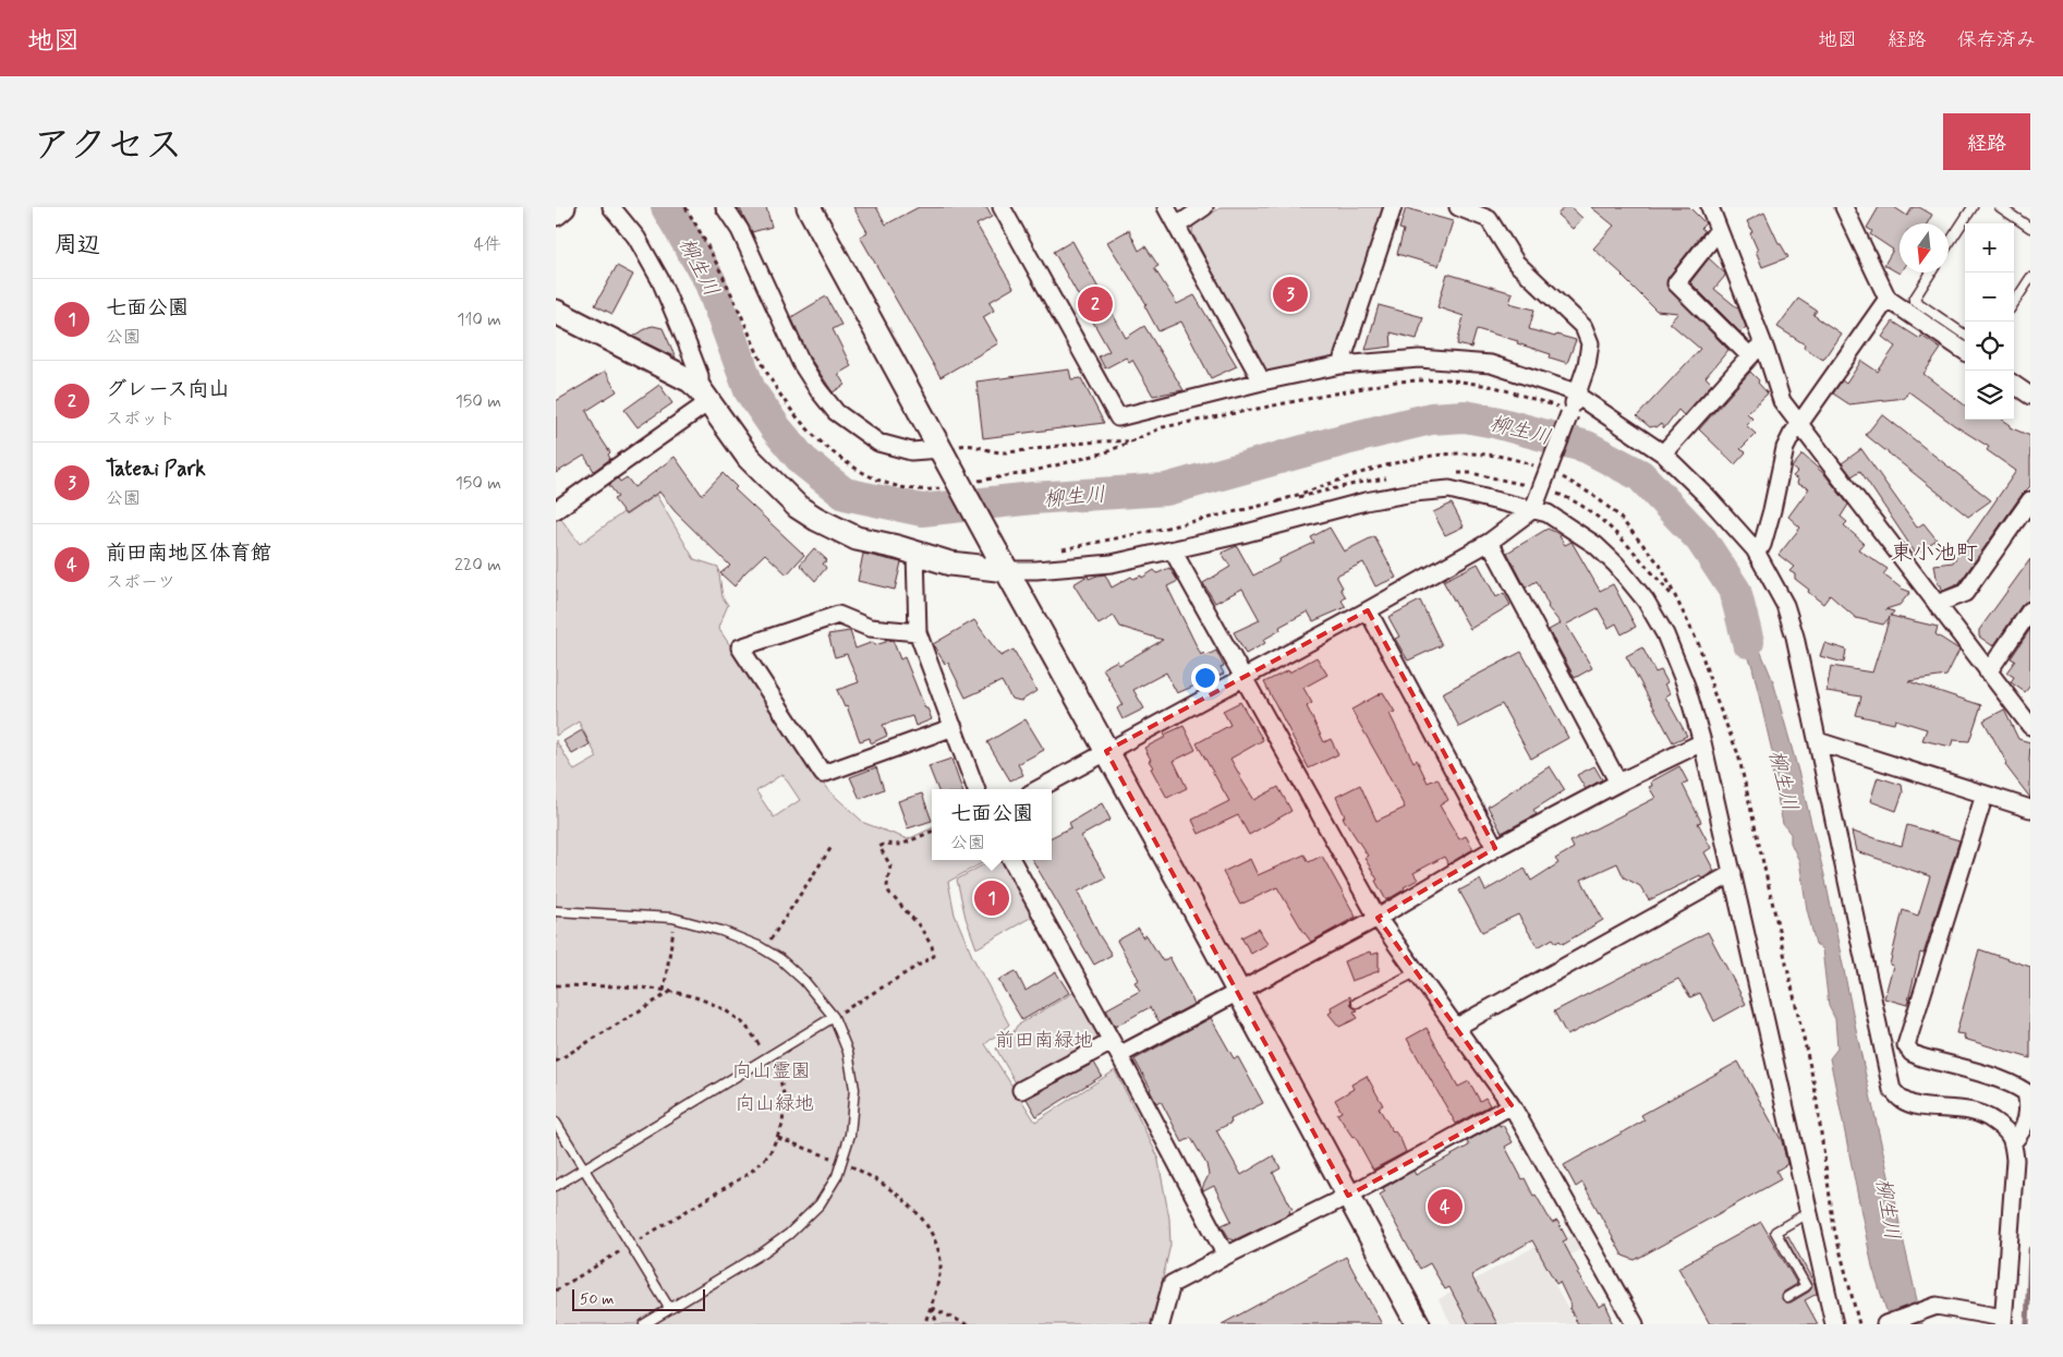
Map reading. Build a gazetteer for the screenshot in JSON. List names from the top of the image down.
{
  "districts": ["東小池町"],
  "water": ["柳生川"],
  "parks": ["前田南緑地", "向山霊園", "向山緑地"],
  "scale_bar": "50 m",
  "north": "bottom",
  "page": {
    "header": "地図",
    "nav": ["地図", "経路", "保存済み"],
    "title": "アクセス",
    "buttons": "経路",
    "heading": ["周辺", "4件"],
    "map_buttons": ["+", "−"],
    "pins": [
      "3",
      "2",
      "1",
      "4"
    ],
    "list": [
      {
        "mark": "1",
        "name": "七面公園",
        "note": "公園",
        "value": "110 m"
      },
      {
        "mark": "2",
        "name": "グレース向山",
        "note": "スポット",
        "value": "150 m"
      },
      {
        "mark": "3",
        "name": "Tateai Park",
        "note": "公園",
        "value": "150 m"
      },
      {
        "mark": "4",
        "name": "前田南地区体育館",
        "note": "スポーツ",
        "value": "220 m"
      }
    ],
    "popup": ["七面公園", "公園"],
    "scale": "50 m"
  }
}
